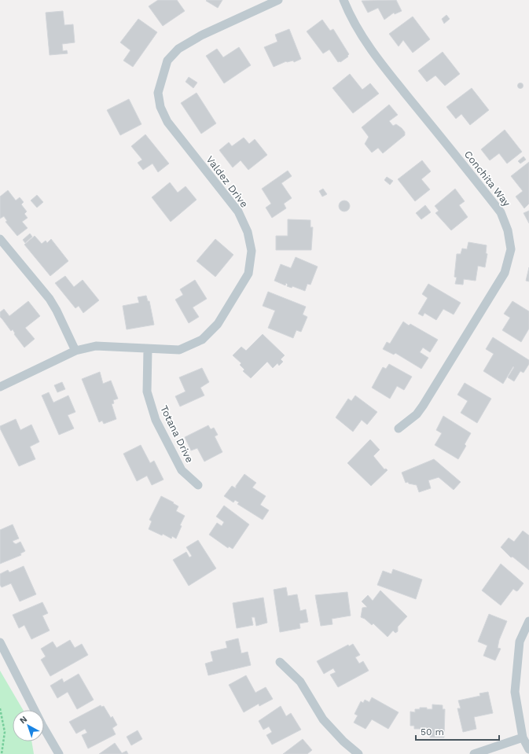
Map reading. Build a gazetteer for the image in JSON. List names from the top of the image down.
{
  "streets": {
    "street": ["Conchita Way", "Valdez Drive", "Totana Drive"]
  },
  "crossings": [
    ["Valdez Drive", "Totana Drive"]
  ],
  "scale_bar": "50 m",
  "north": "top left"
}
